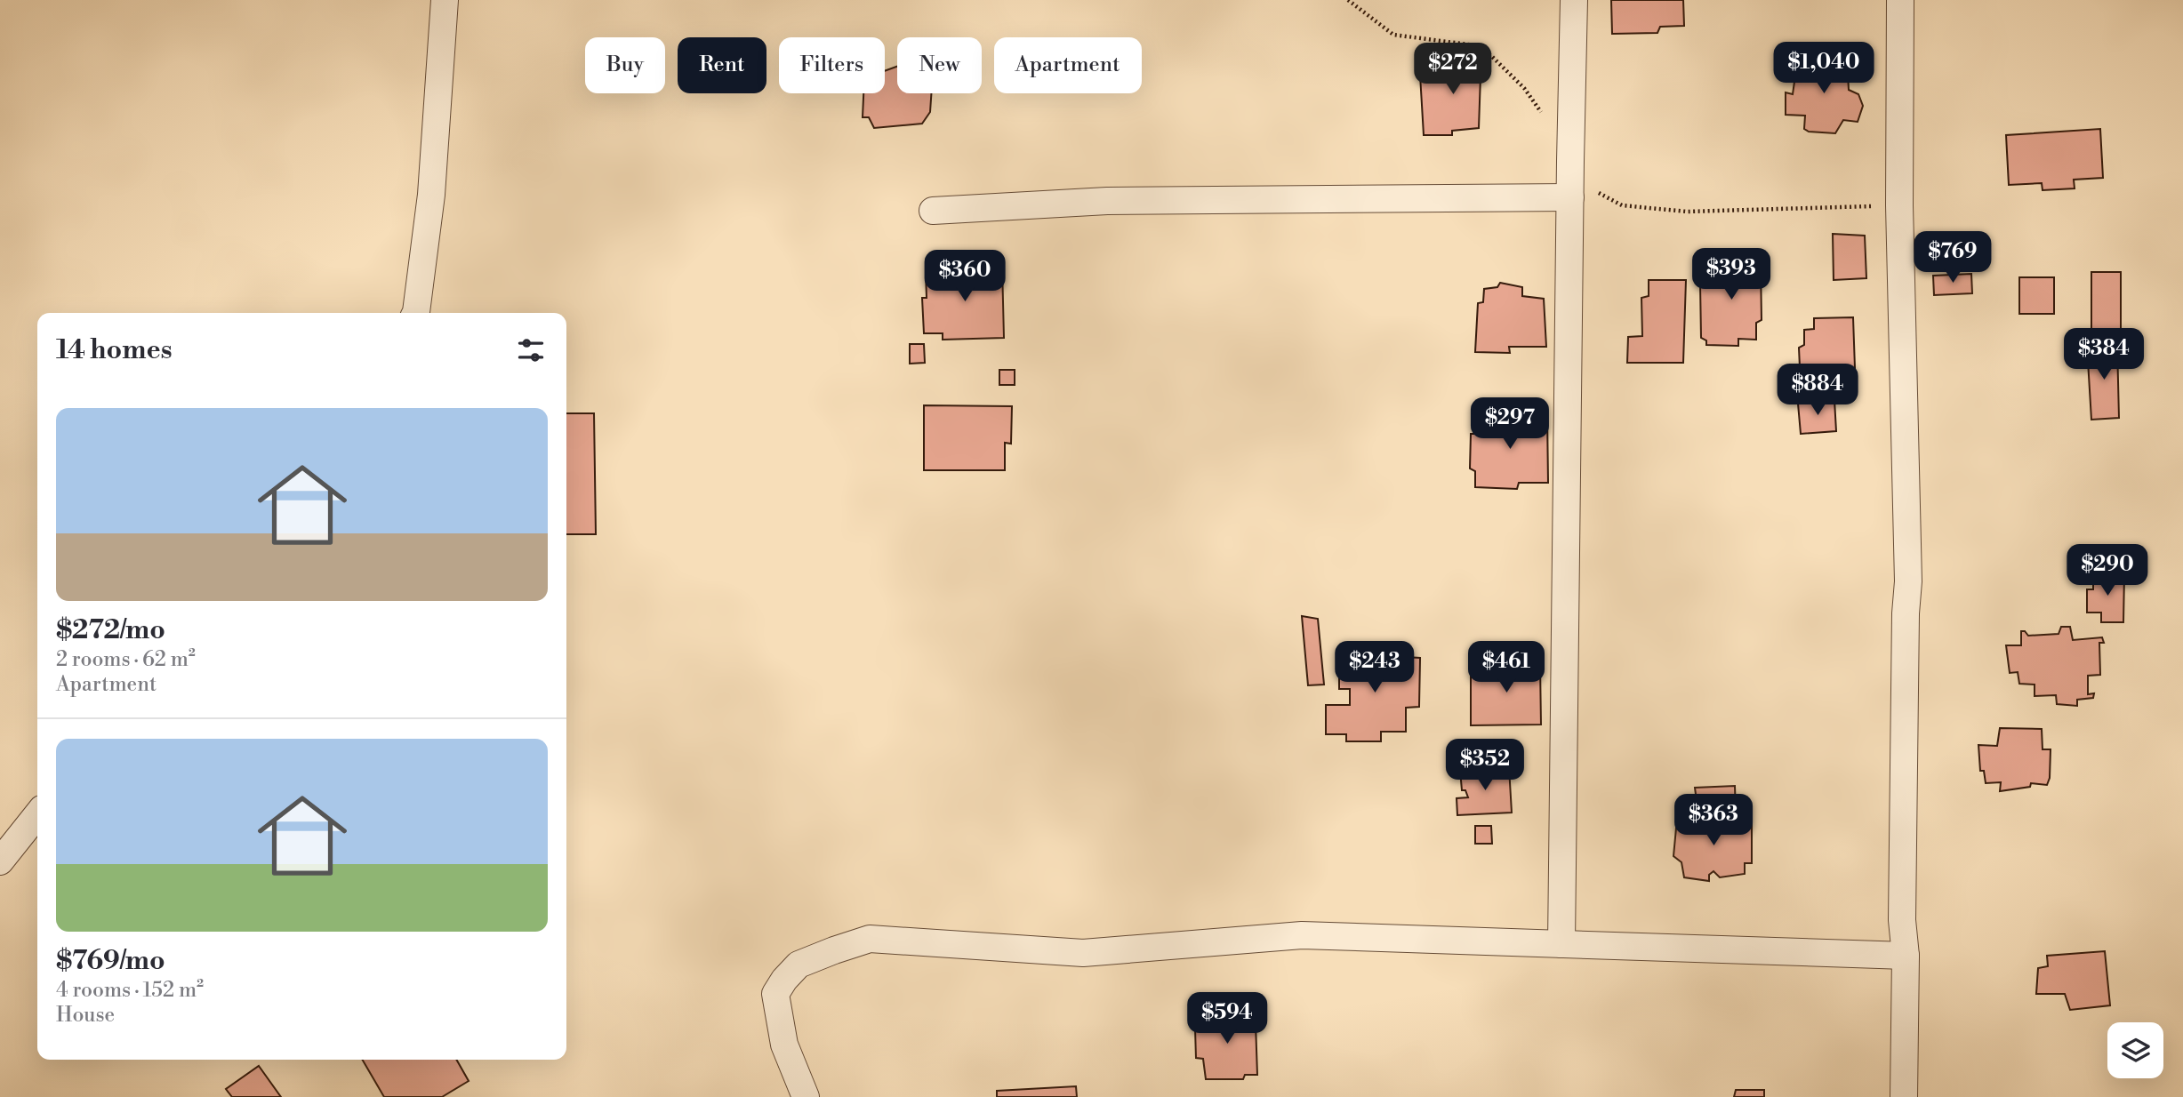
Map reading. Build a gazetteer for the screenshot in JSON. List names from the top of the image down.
{
  "page": {
    "chip": [
      "Buy",
      "Rent",
      "Filters",
      "New",
      "Apartment"
    ],
    "price": [
      "$1,040",
      "$272",
      "$769",
      "$393",
      "$360",
      "$384",
      "$884",
      "$297",
      "$290",
      "$243",
      "$461",
      "$352",
      "$363",
      "$594"
    ],
    "heading": "14 homes",
    "list": [
      {
        "name": "$272/mo",
        "note": "2 rooms · 62 m² · Apartment"
      },
      {
        "name": "$769/mo",
        "note": "4 rooms · 152 m² · House"
      }
    ]
  }
}
